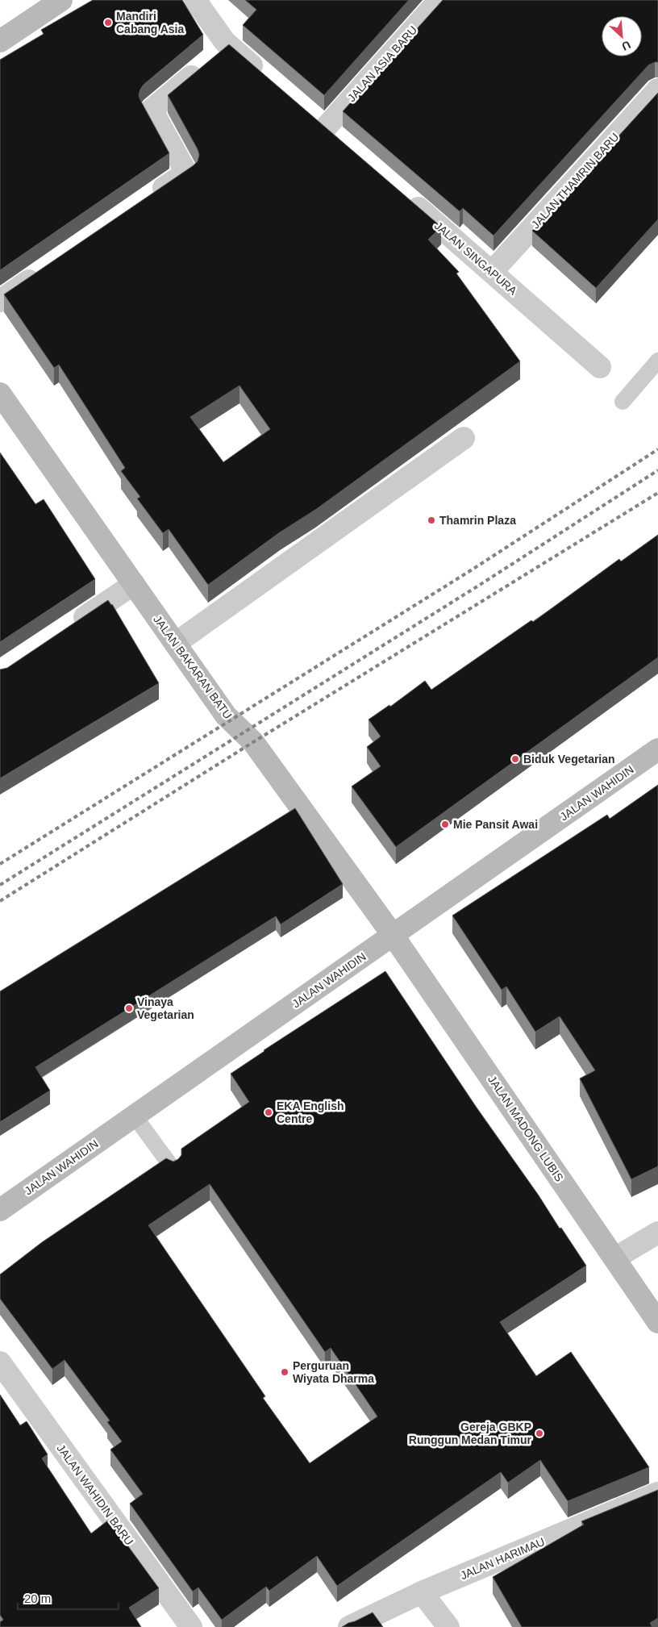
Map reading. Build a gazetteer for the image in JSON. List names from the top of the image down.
{
  "streets": {
    "street": [
      "JALAN ASIA BARU",
      "JALAN THAMRIN BARU",
      "JALAN SINGAPURA",
      "JALAN BAKARAN BATU",
      "JALAN WAHIDIN",
      "JALAN MADONG LUBIS",
      "JALAN WAHIDIN BARU",
      "JALAN HARIMAU"
    ]
  },
  "crossings": [
    ["JALAN THAMRIN BARU", "JALAN SINGAPURA"],
    ["JALAN BAKARAN BATU", "JALAN WAHIDIN"],
    ["JALAN BAKARAN BATU", "JALAN MADONG LUBIS"],
    ["JALAN WAHIDIN", "JALAN MADONG LUBIS"]
  ],
  "places": [
    "Mandiri Cabang Asia",
    "Thamrin Plaza",
    "Biduk Vegetarian",
    "Mie Pansit Awai",
    "Vinaya Vegetarian",
    "EKA English Centre",
    "Perguruan Wiyata Dharma",
    "Gereja GBKP Runggun Medan Timur"
  ],
  "scale_bar": "20 m",
  "north": "bottom right"
}
